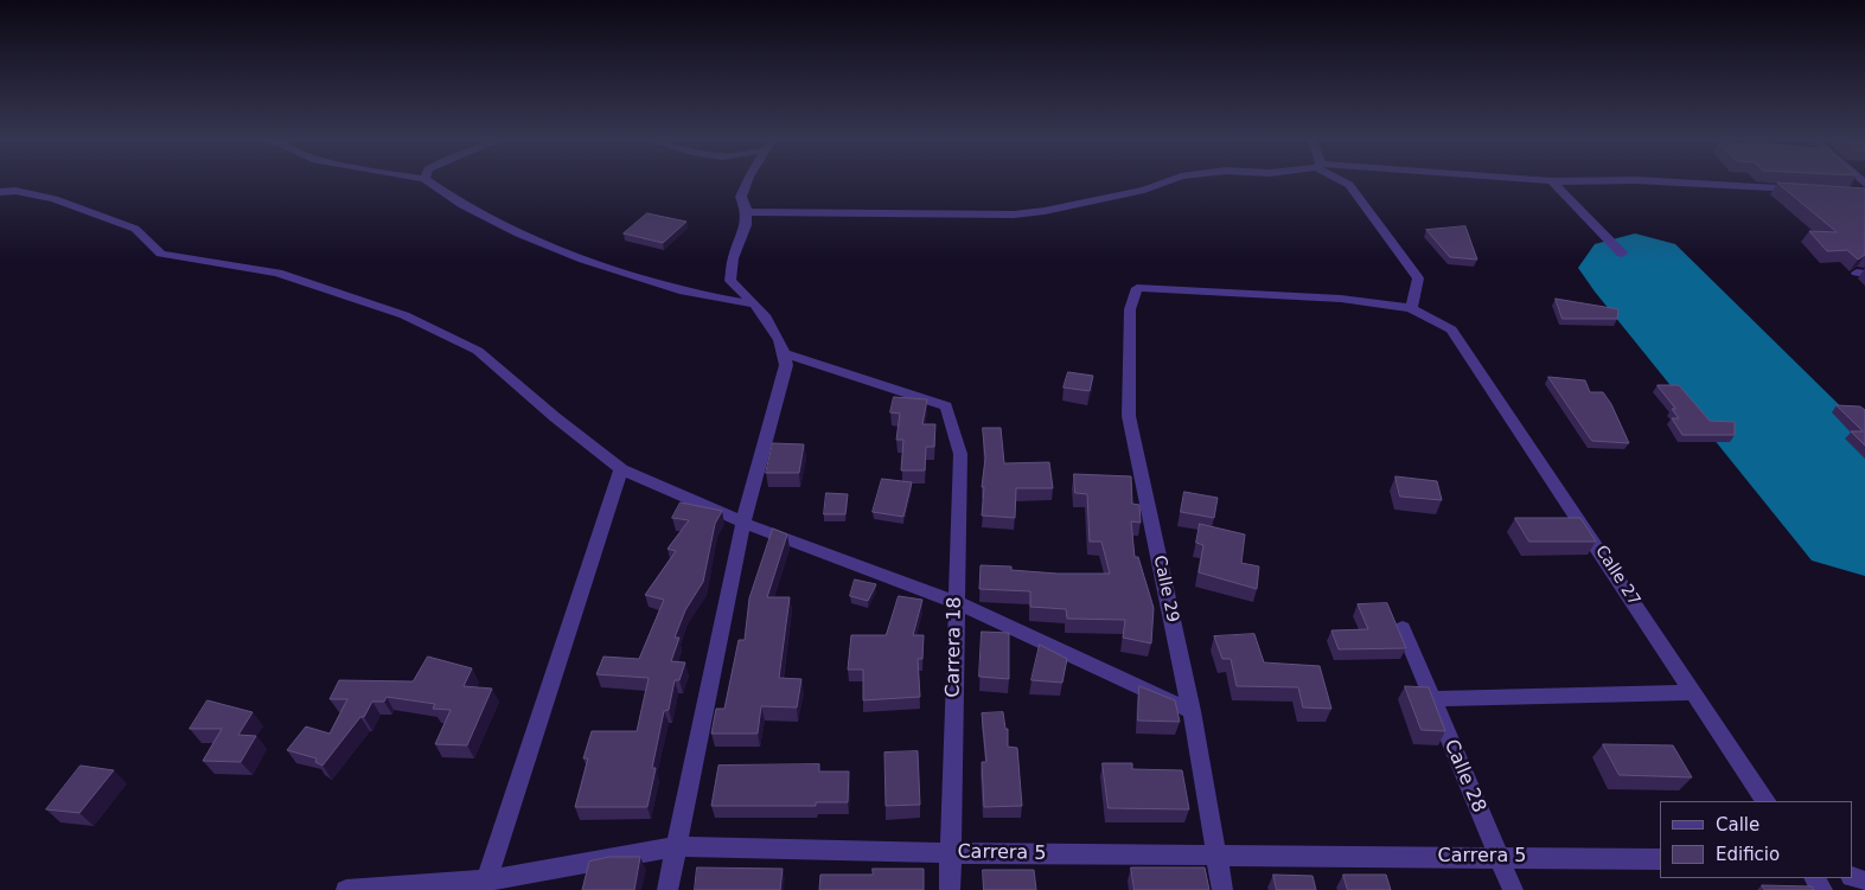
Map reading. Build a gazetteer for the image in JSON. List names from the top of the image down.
{
  "streets": {
    "street": [
      "Calle 27",
      "Calle 29",
      "Carrera 18",
      "Calle 28",
      "Carrera 5"
    ]
  },
  "crossings": [
    ["Calle 27", "Calle 29"],
    ["Calle 29", "Carrera 5"],
    ["Carrera 18", "Carrera 5"],
    ["Calle 28", "Carrera 5"]
  ],
  "legend": ["Calle", "Edificio"]
}
